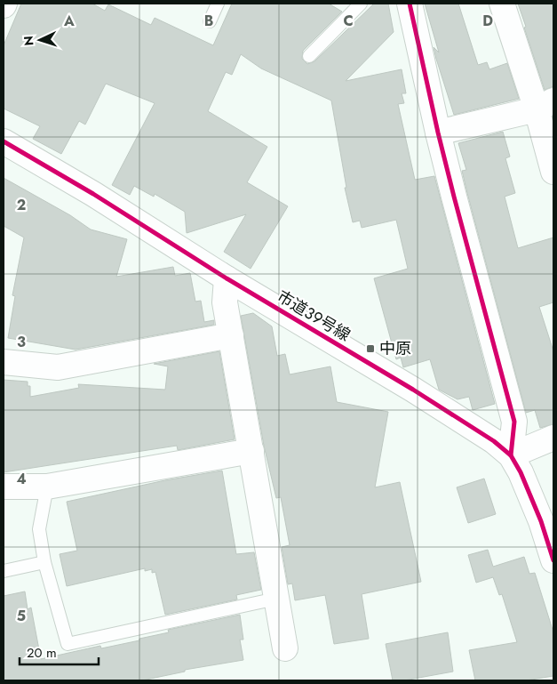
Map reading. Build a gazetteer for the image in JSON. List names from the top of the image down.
{
  "streets": {
    "street": ["市道39号線"]
  },
  "places": {
    "transit": ["中原"]
  },
  "scale_bar": "20 m",
  "north": "left",
  "grid": {
    "columns": [
      "A",
      "B",
      "C",
      "D"
    ],
    "rows": [
      "2",
      "3",
      "4",
      "5"
    ]
  }
}
